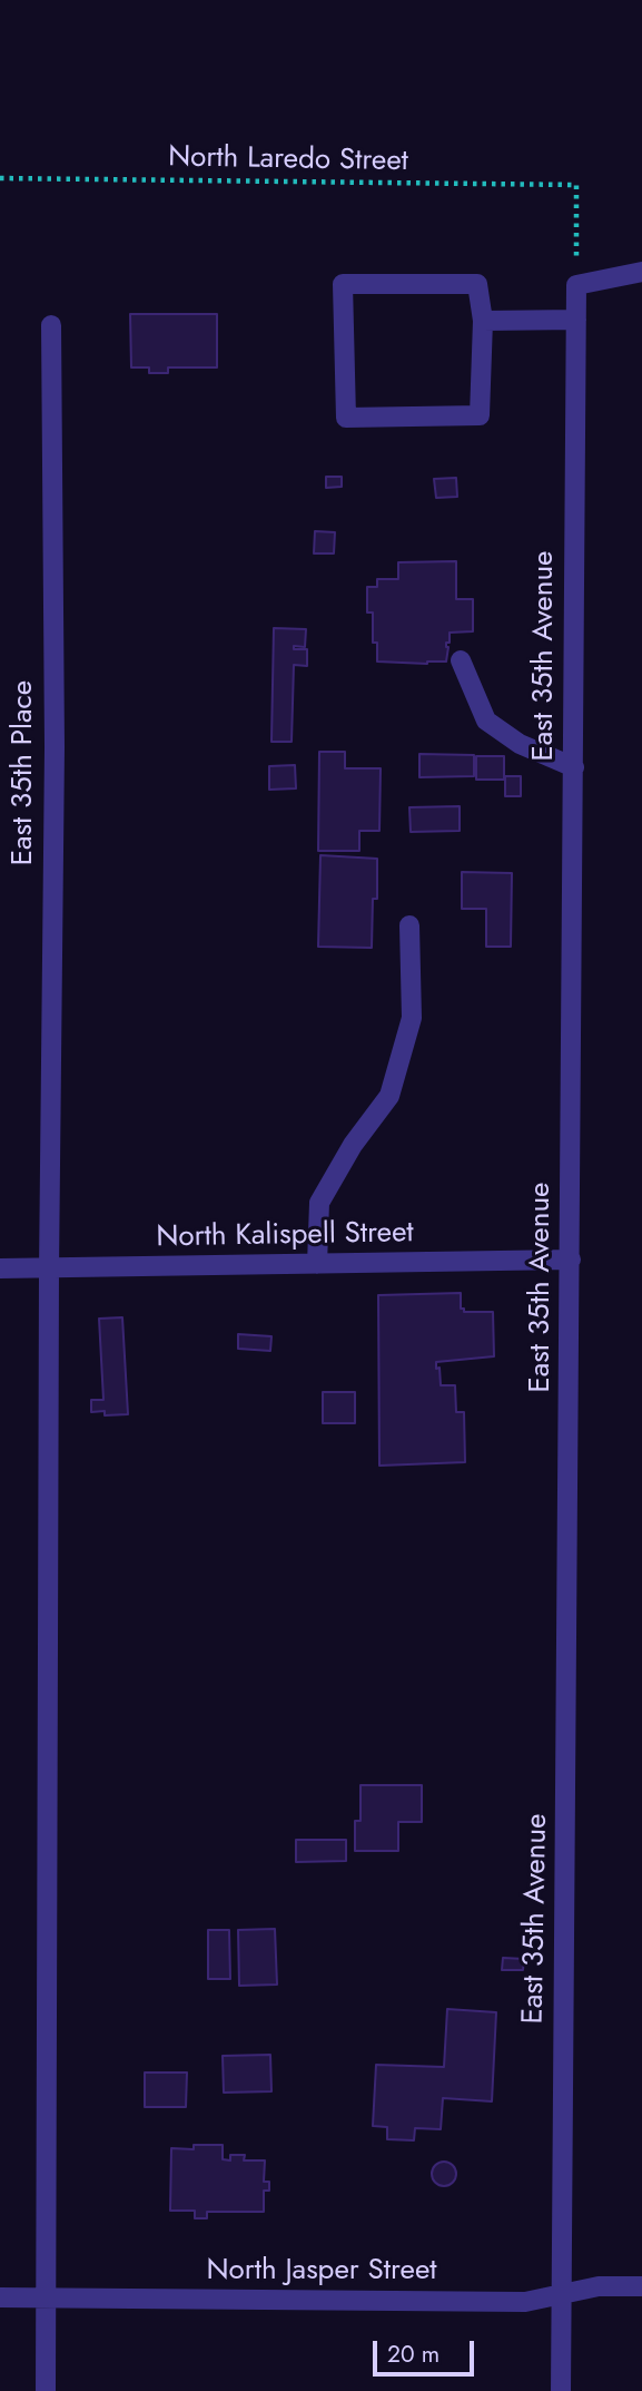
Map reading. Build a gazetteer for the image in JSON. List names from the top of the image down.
{
  "streets": {
    "street": [
      "East 35th Avenue",
      "East 35th Place",
      "North Kalispell Street",
      "North Jasper Street"
    ],
    "path": ["North Laredo Street"]
  },
  "crossings": [
    ["North Laredo Street", "East 35th Avenue"],
    ["East 35th Avenue", "North Kalispell Street"],
    ["East 35th Avenue", "North Jasper Street"],
    ["East 35th Place", "North Kalispell Street"],
    ["East 35th Place", "North Jasper Street"]
  ],
  "scale_bar": "20 m"
}
